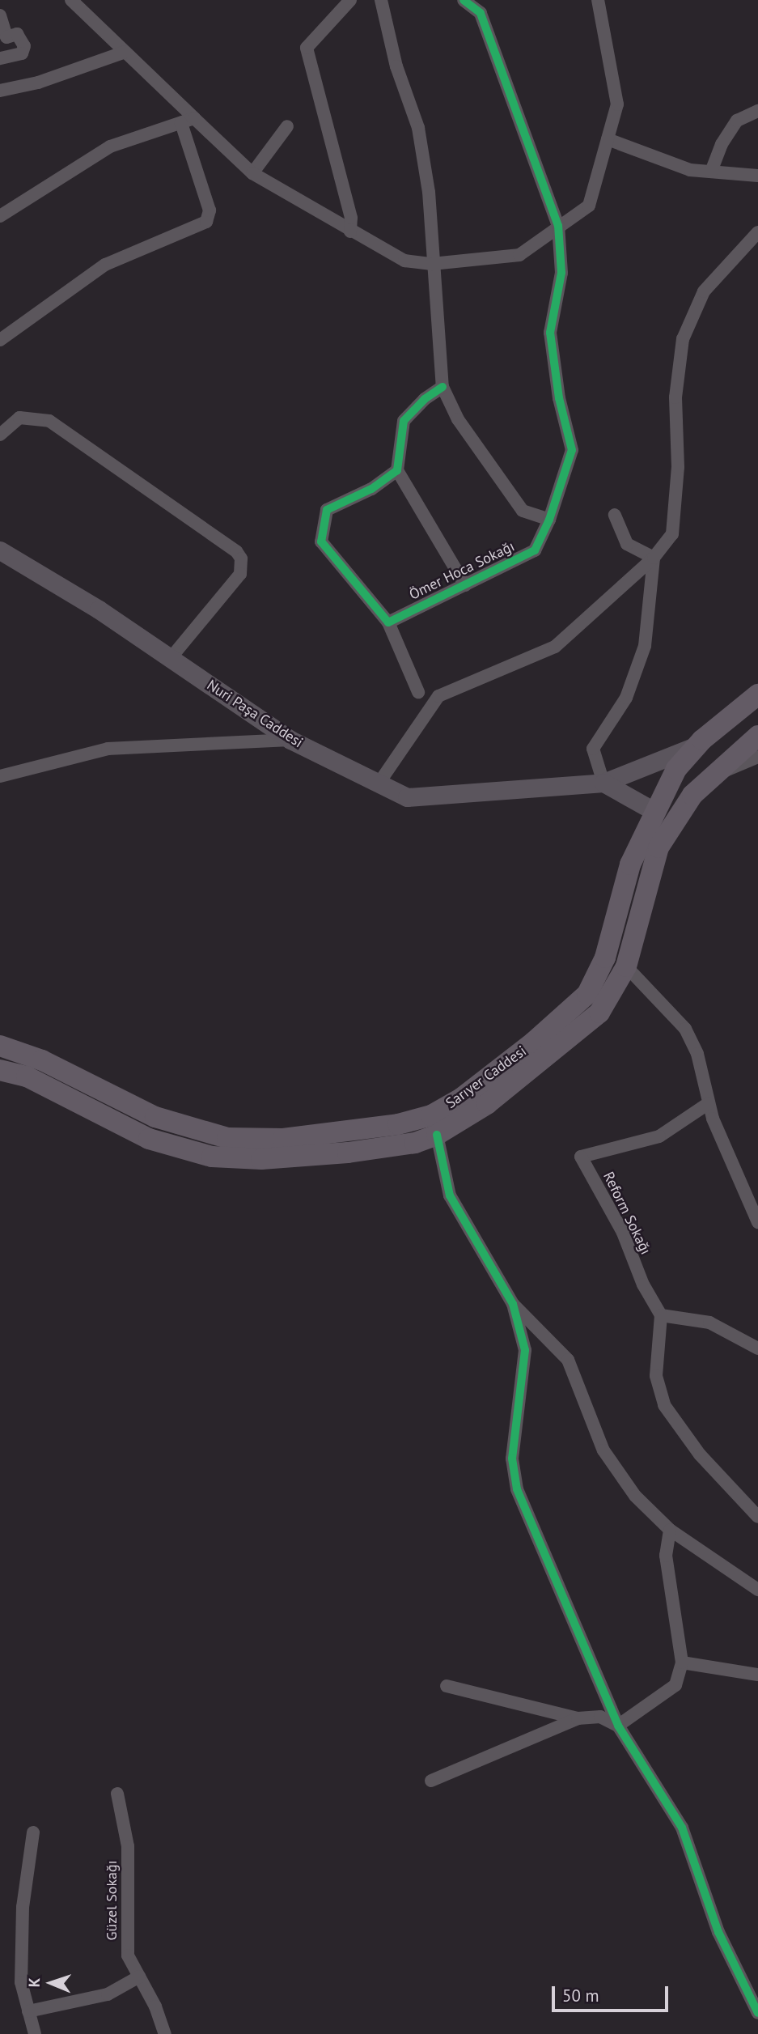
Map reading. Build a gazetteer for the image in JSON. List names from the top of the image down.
{
  "streets": {
    "main road": ["Sarıyer Caddesi"],
    "street": [
      "Ömer Hoca Sokağı",
      "Nuri Paşa Caddesi",
      "Reform Sokağı",
      "Güzel Sokağı"
    ]
  },
  "crossings": [
    ["Nuri Paşa Caddesi", "Sarıyer Caddesi"]
  ],
  "scale_bar": "50 m",
  "north": "left"
}
